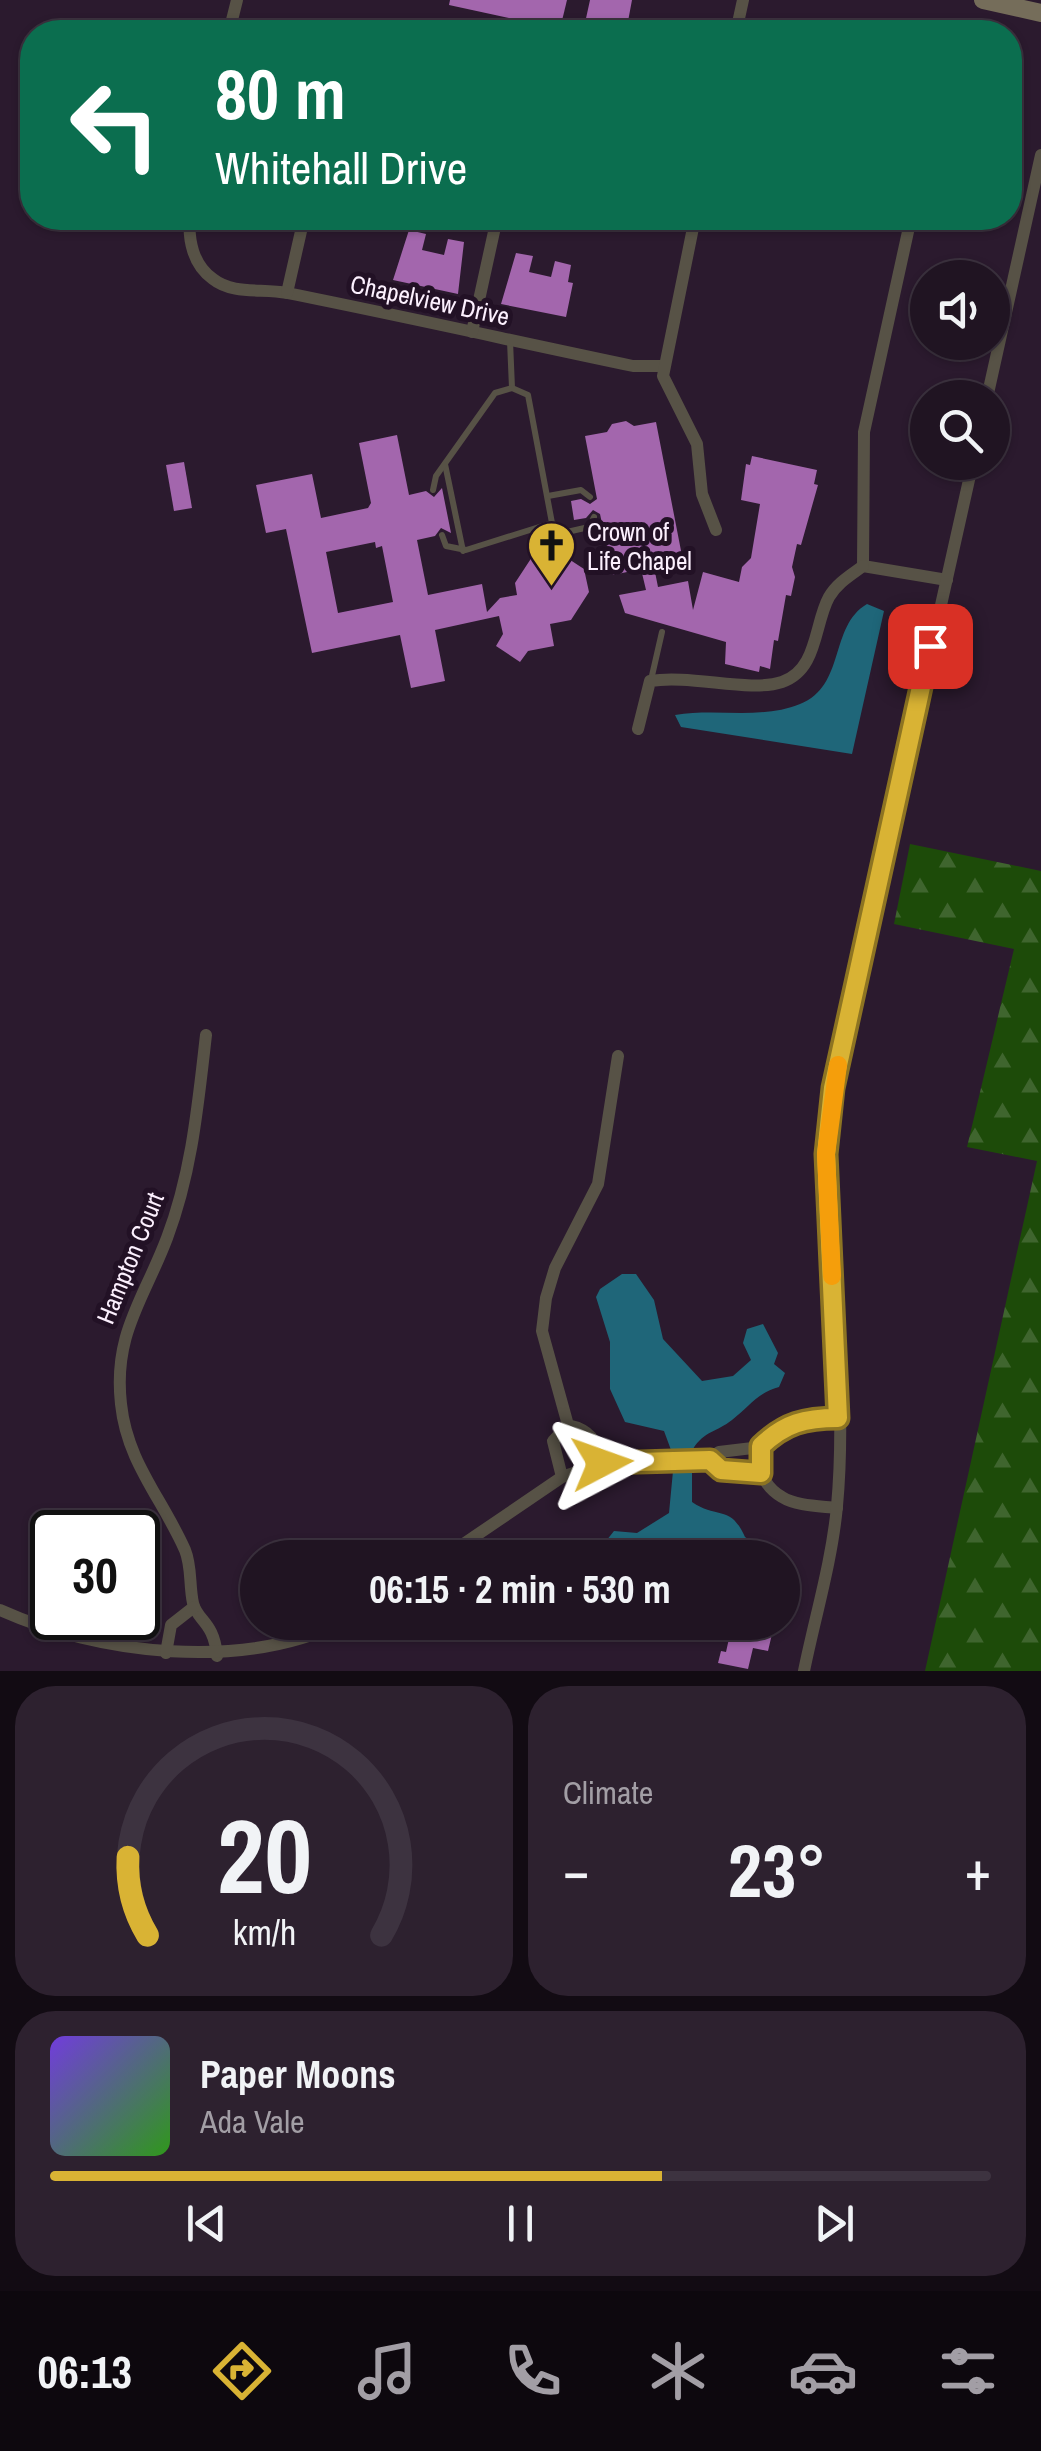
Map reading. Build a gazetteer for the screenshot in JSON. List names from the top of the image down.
{
  "streets": {
    "street": ["Chapelview Drive", "Hampton Court"]
  },
  "places": {
    "church": ["Crown of Life Chapel"]
  },
  "page": {
    "turn": ["80 m", "Whitehall Drive"],
    "limit": "30",
    "trip": "06:15 · 2 min · 530 m",
    "tile": "Climate",
    "heat": ["−", "23°", "+"],
    "song": ["Paper Moons", "Ada Vale"],
    "tabs": "06:13",
    "gauge": ["20", "km/h"]
  }
}
